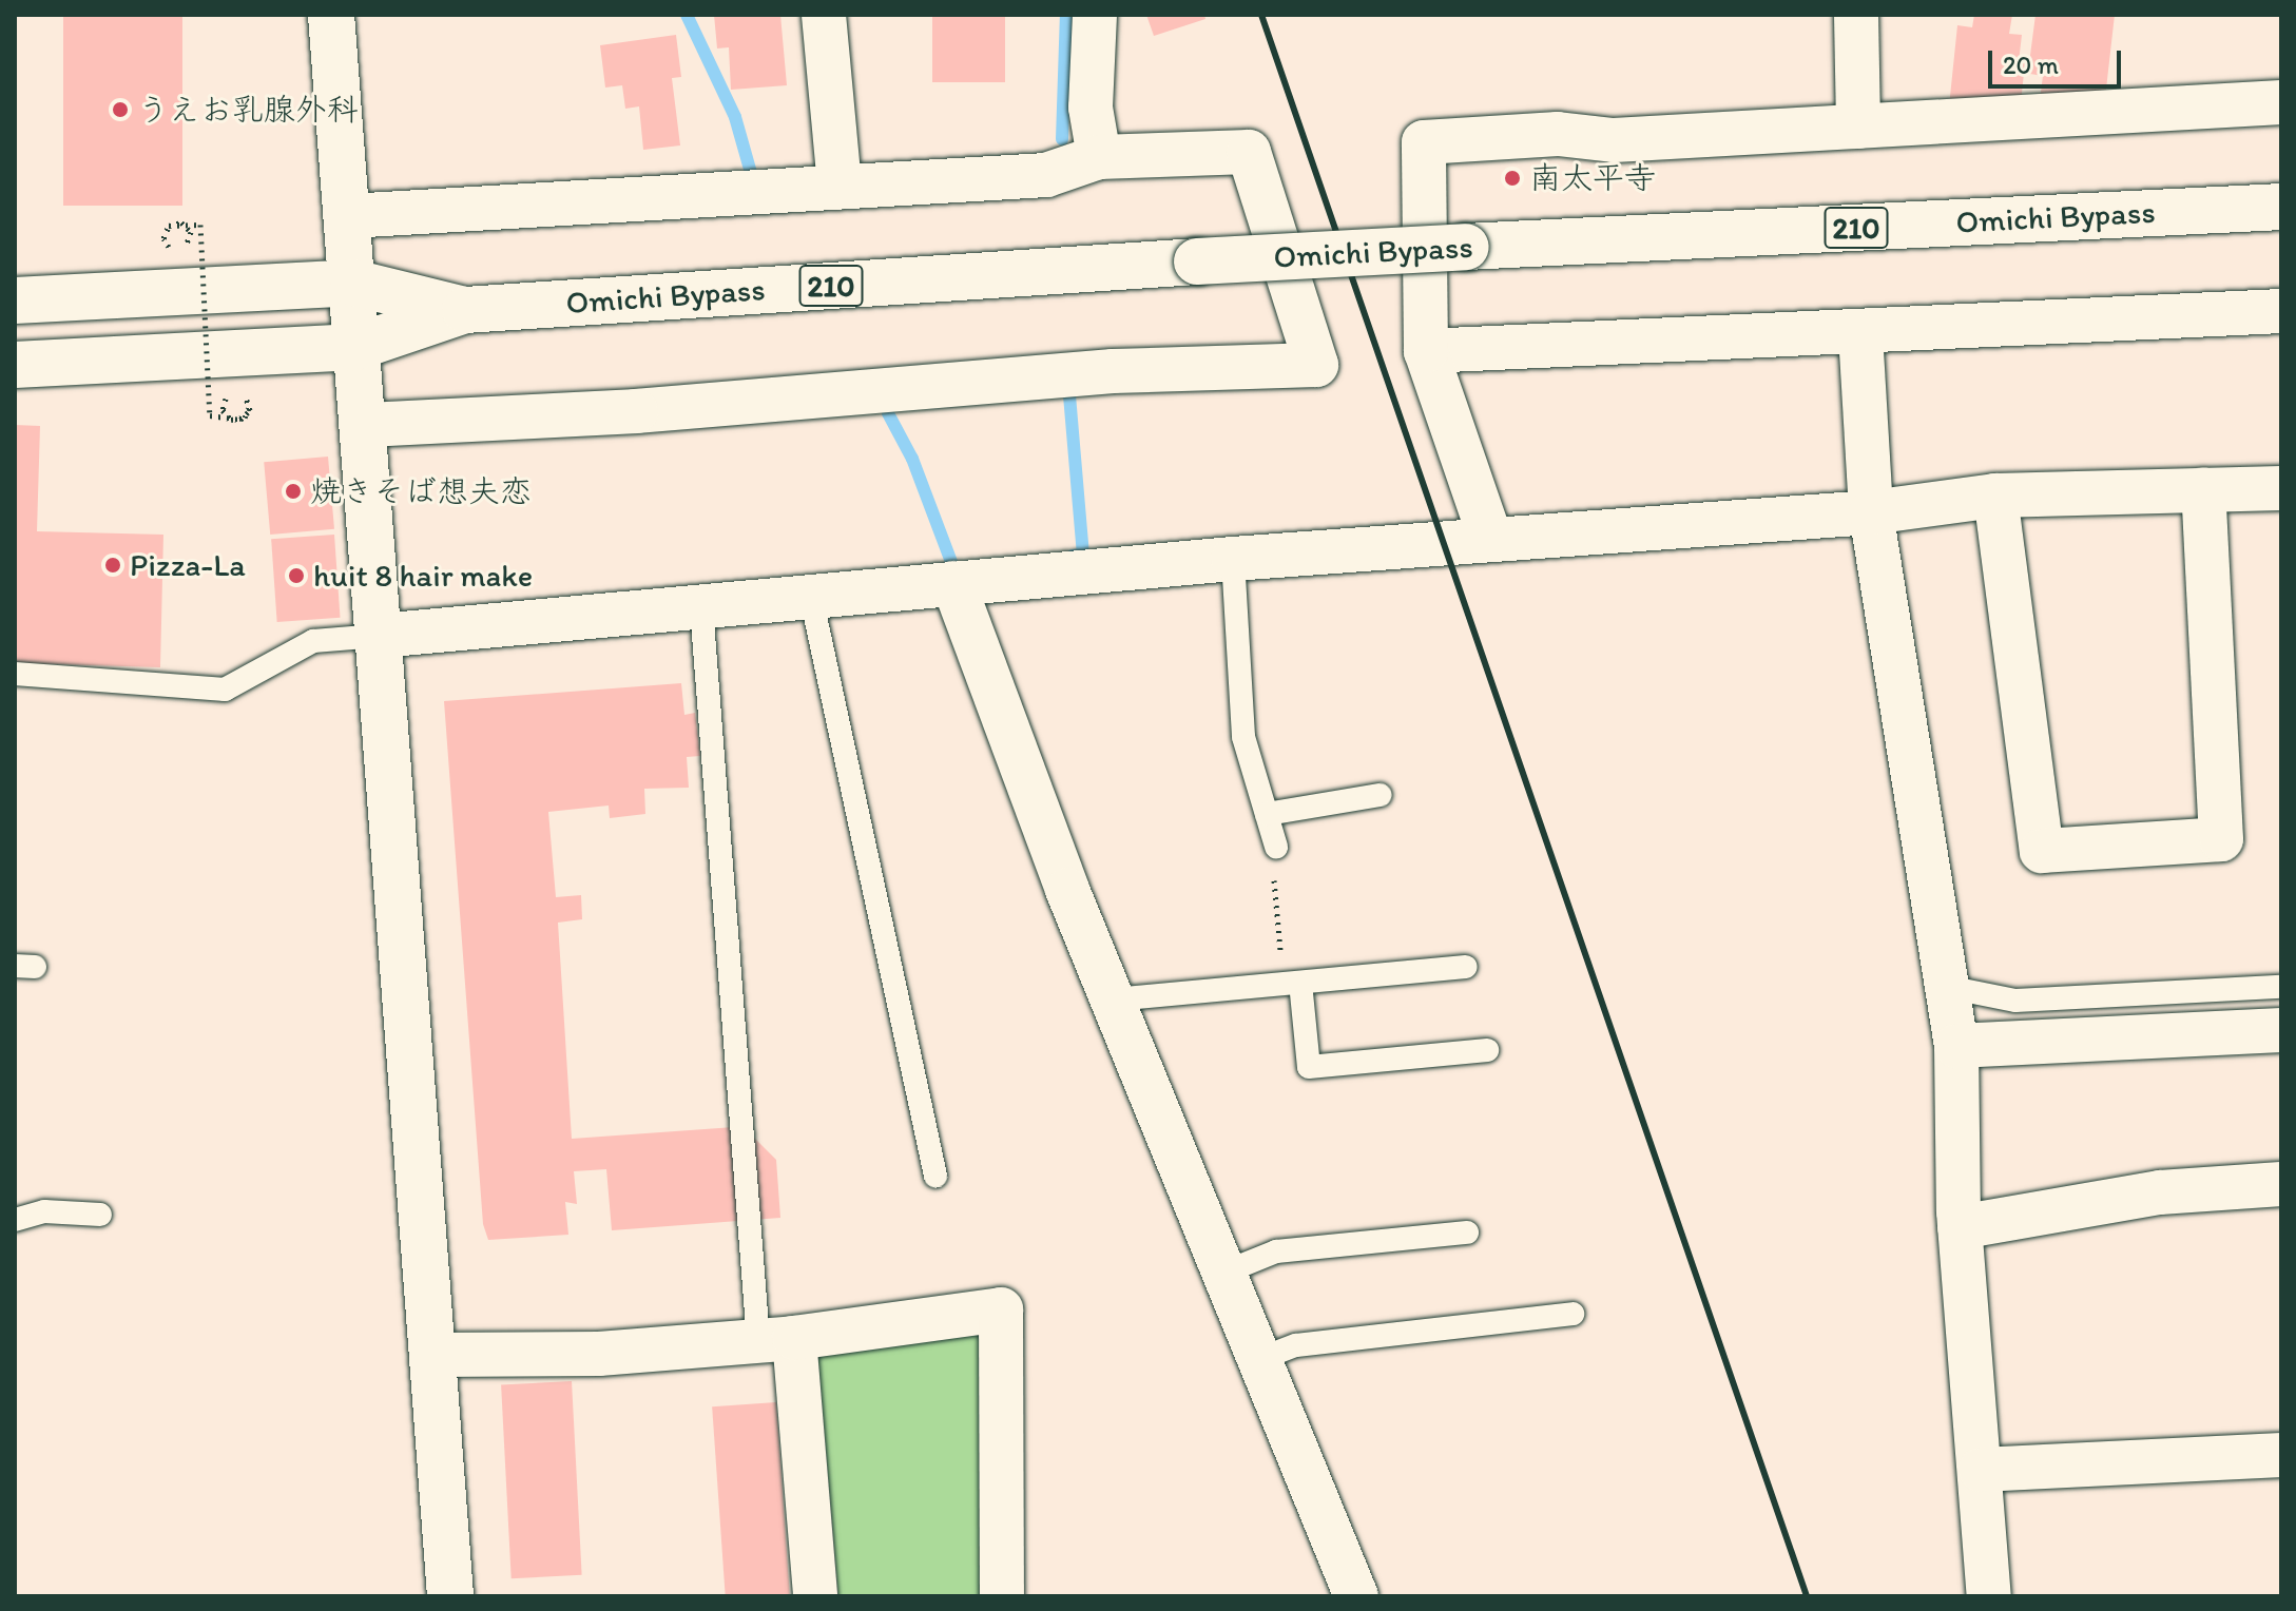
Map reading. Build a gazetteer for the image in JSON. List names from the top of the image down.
{
  "streets": {
    "main road": ["Omichi Bypass", "210"]
  },
  "places": [
    "うえお乳腺外科",
    "南太平寺",
    "焼きそば想夫恋",
    "Pizza-La",
    "huit 8 hair make"
  ],
  "scale_bar": "20 m"
}
